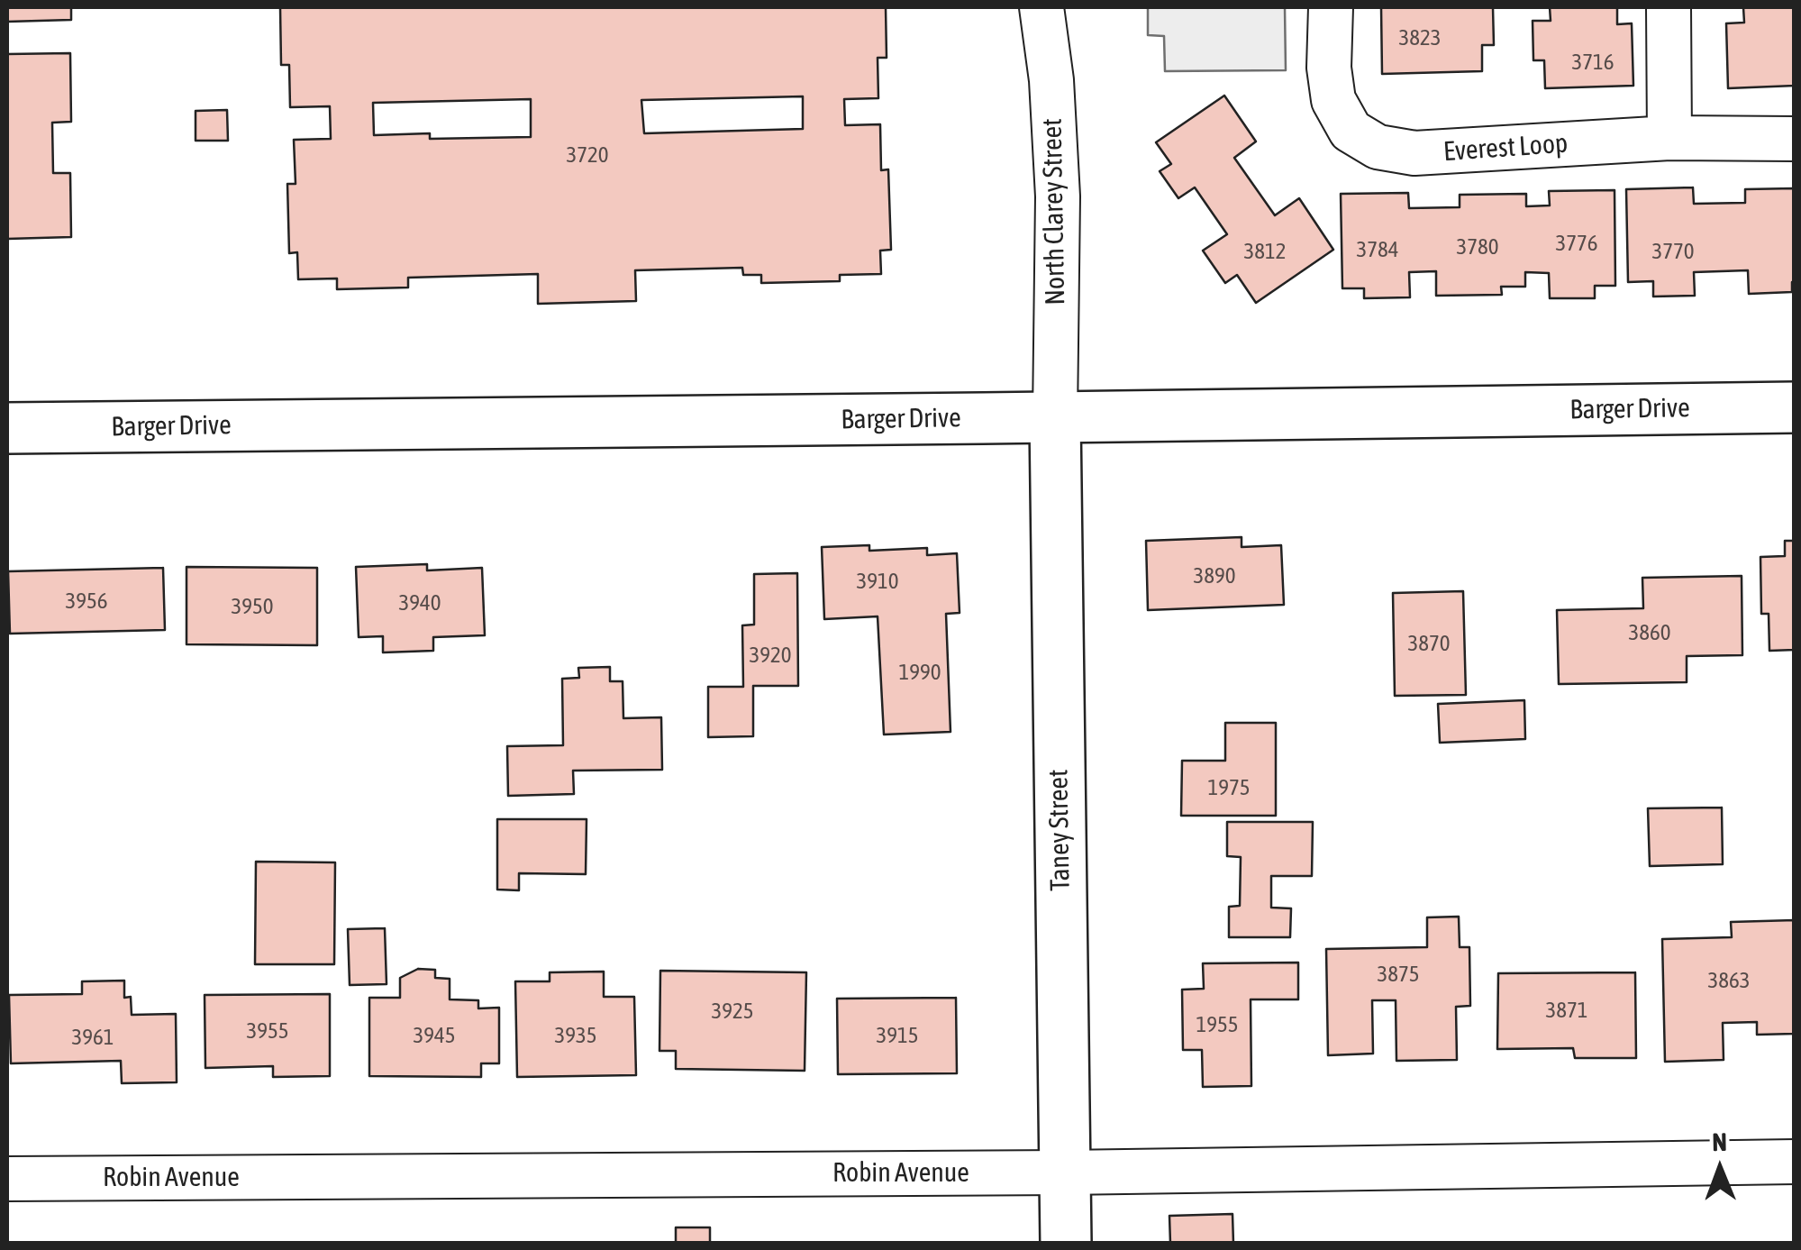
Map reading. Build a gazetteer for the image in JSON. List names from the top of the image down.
{
  "streets": {
    "main road": ["Barger Drive", "Taney Street"],
    "street": ["Everest Loop", "North Clarey Street", "Robin Avenue"]
  },
  "crossings": [
    ["North Clarey Street", "Barger Drive"],
    ["North Clarey Street", "Taney Street"],
    ["Barger Drive", "Taney Street"],
    ["Taney Street", "Robin Avenue"]
  ],
  "house_numbers": [
    "3823",
    "3716",
    "3720",
    "3776",
    "3780",
    "3784",
    "3812",
    "3770",
    "3890",
    "3910",
    "3956",
    "3940",
    "3950",
    "3860",
    "3870",
    "3920",
    "1990",
    "1975",
    "3875",
    "3863",
    "3871",
    "3925",
    "1955",
    "3955",
    "3945",
    "3935",
    "3915",
    "3961"
  ],
  "north": "top"
}
